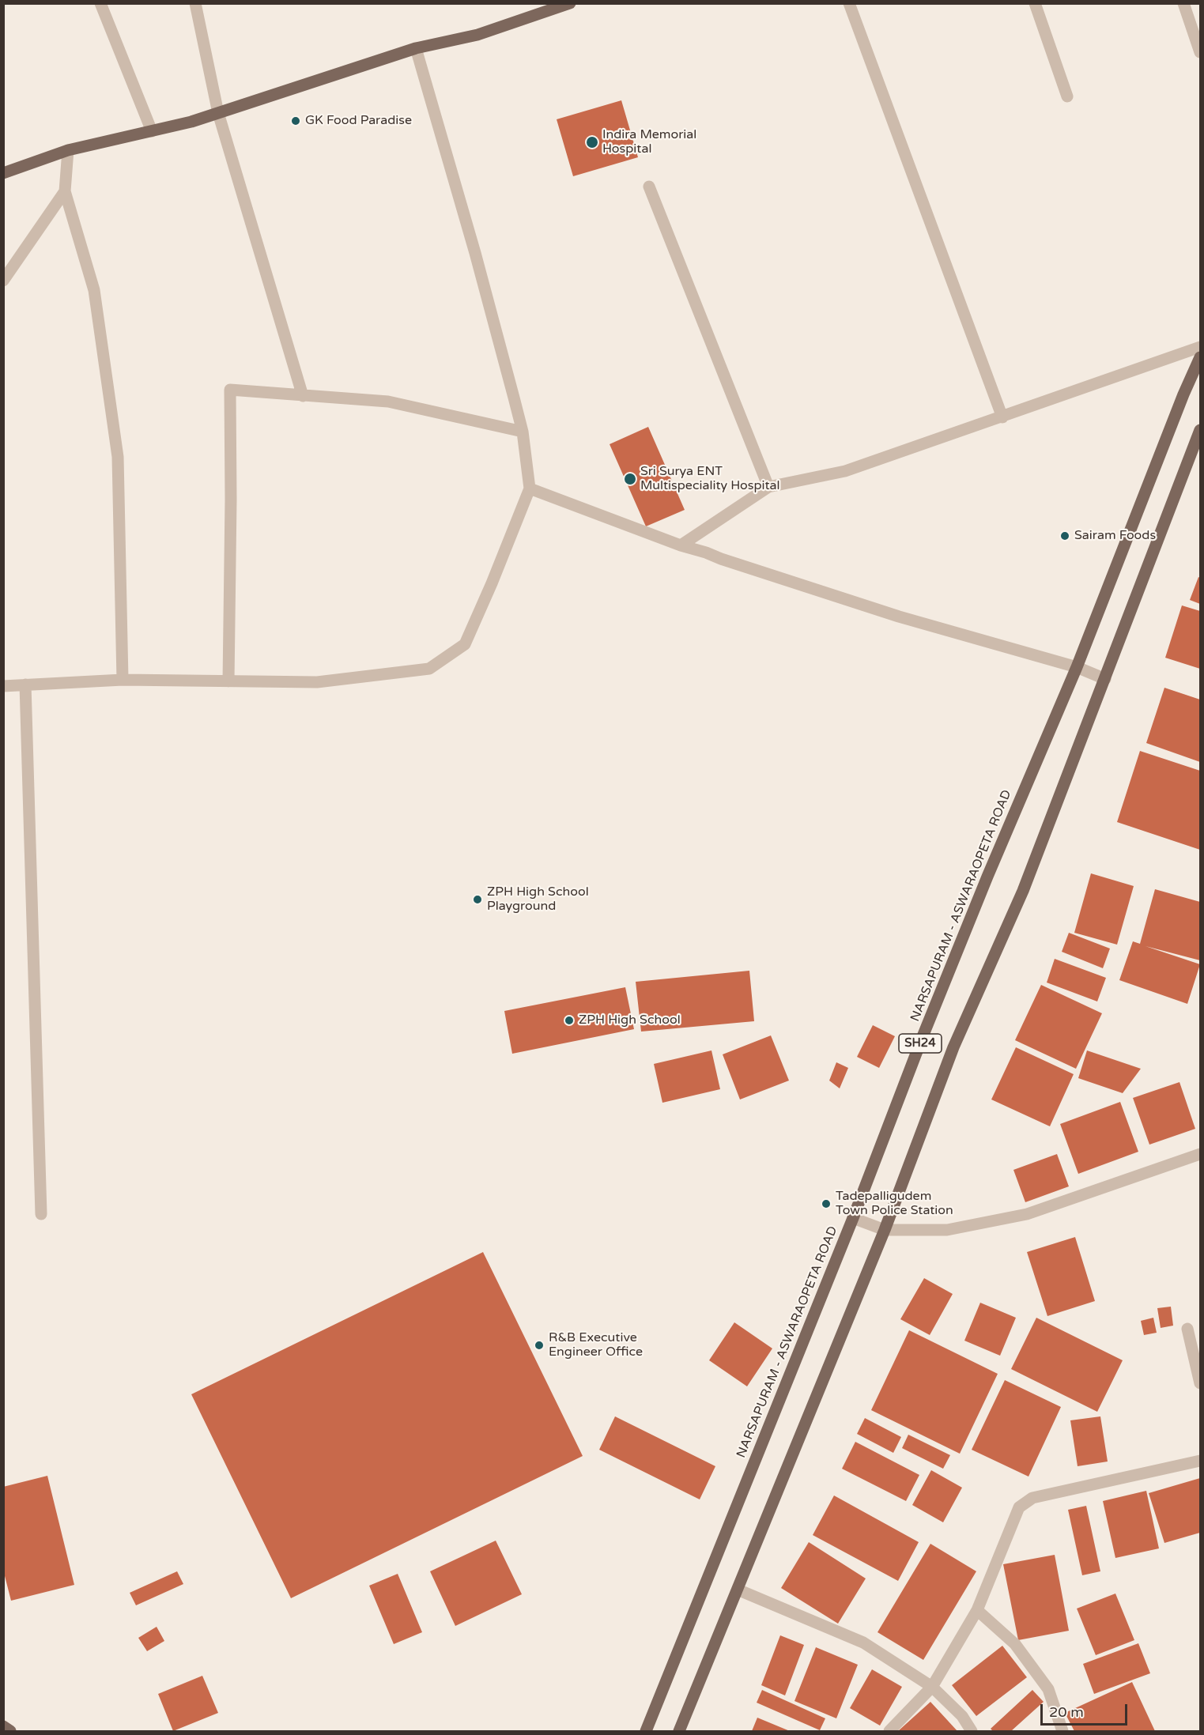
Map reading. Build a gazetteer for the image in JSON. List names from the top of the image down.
{
  "streets": {
    "main road": ["NARSAPURAM - ASWARAOPETA ROAD", "SH24"]
  },
  "places": [
    "GK Food Paradise",
    "Indira Memorial Hospital",
    "Sri Surya ENT Multispeciality Hospital",
    "Sairam Foods",
    "ZPH High School Playground",
    "ZPH High School",
    "Tadepalligudem Town Police Station",
    "R&B Executive Engineer Office"
  ],
  "scale_bar": "20 m"
}
